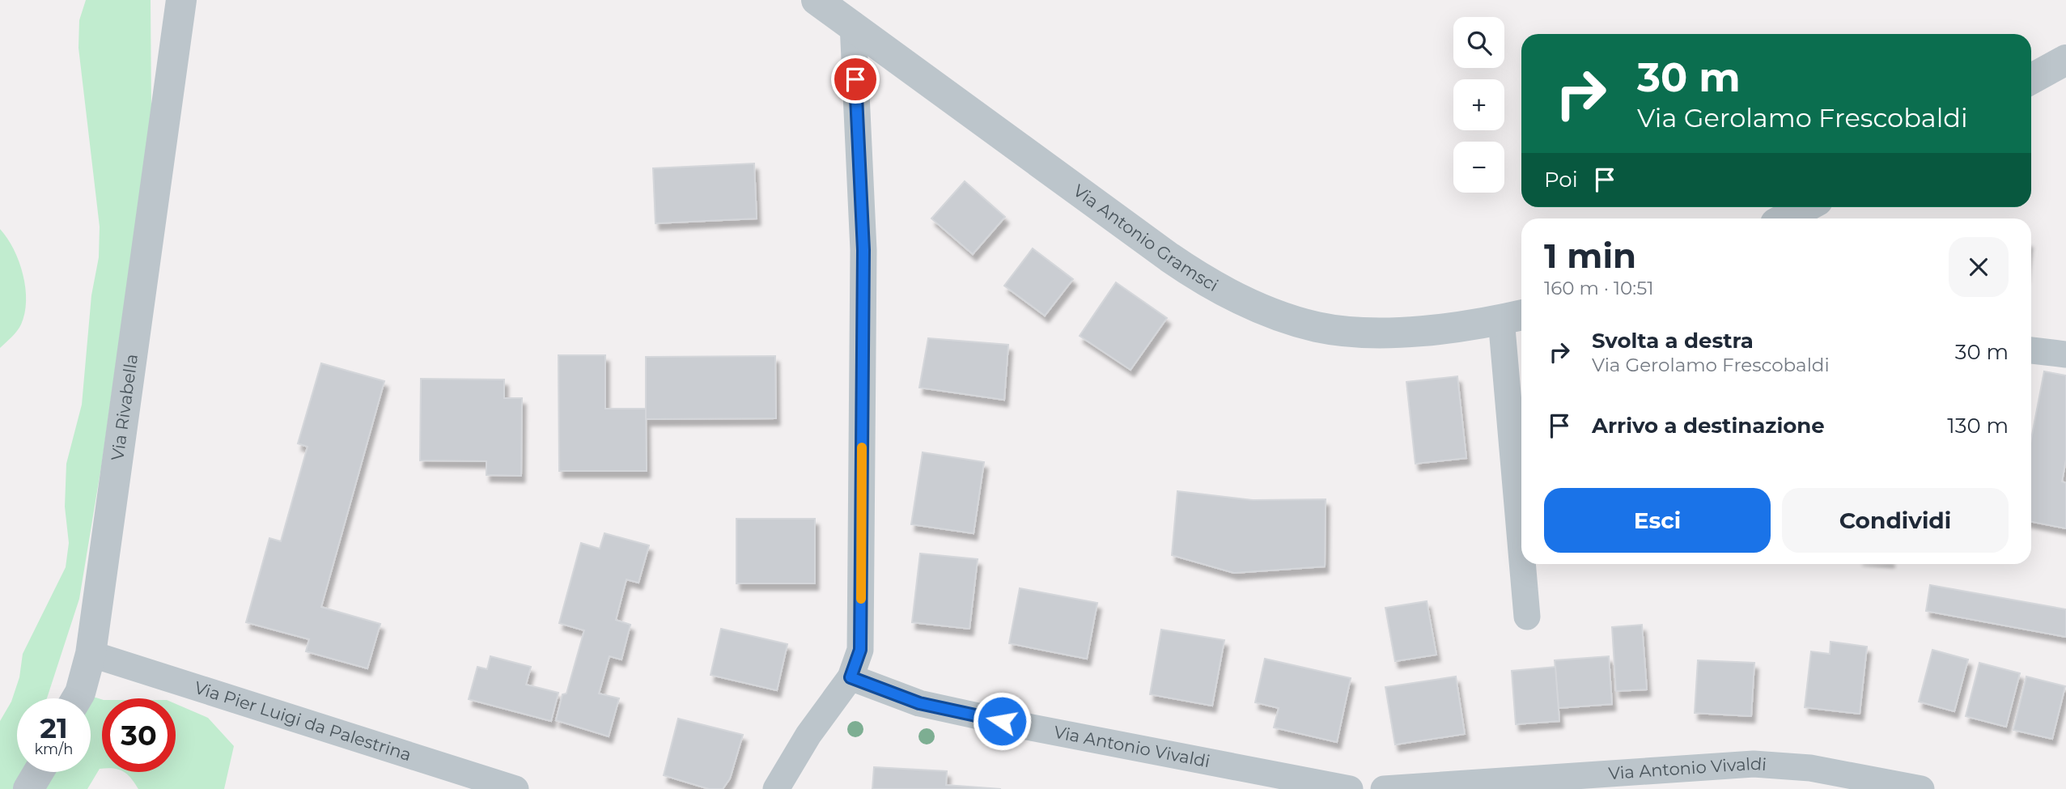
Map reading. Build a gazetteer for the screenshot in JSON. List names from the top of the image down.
{
  "streets": {
    "street": [
      "Via Antonio Gramsci",
      "Via Rivabella",
      "Via Pier Luigi da Palestrina",
      "Via Antonio Vivaldi"
    ]
  },
  "crossings": [
    ["Via Rivabella", "Via Pier Luigi da Palestrina"]
  ],
  "page": {
    "map_buttons": ["+", "−"],
    "turn": ["30 m", "Via Gerolamo Frescobaldi"],
    "then": "Poi",
    "heading": ["1 min", "160 m · 10:51"],
    "list": [
      {
        "name": "Svolta a destra",
        "note": "Via Gerolamo Frescobaldi",
        "value": "30 m"
      },
      {
        "name": "Arrivo a destinazione",
        "value": "130 m"
      }
    ],
    "buttons": ["Esci", "Condividi"],
    "speed": "21 km/h",
    "limit": "30"
  }
}
